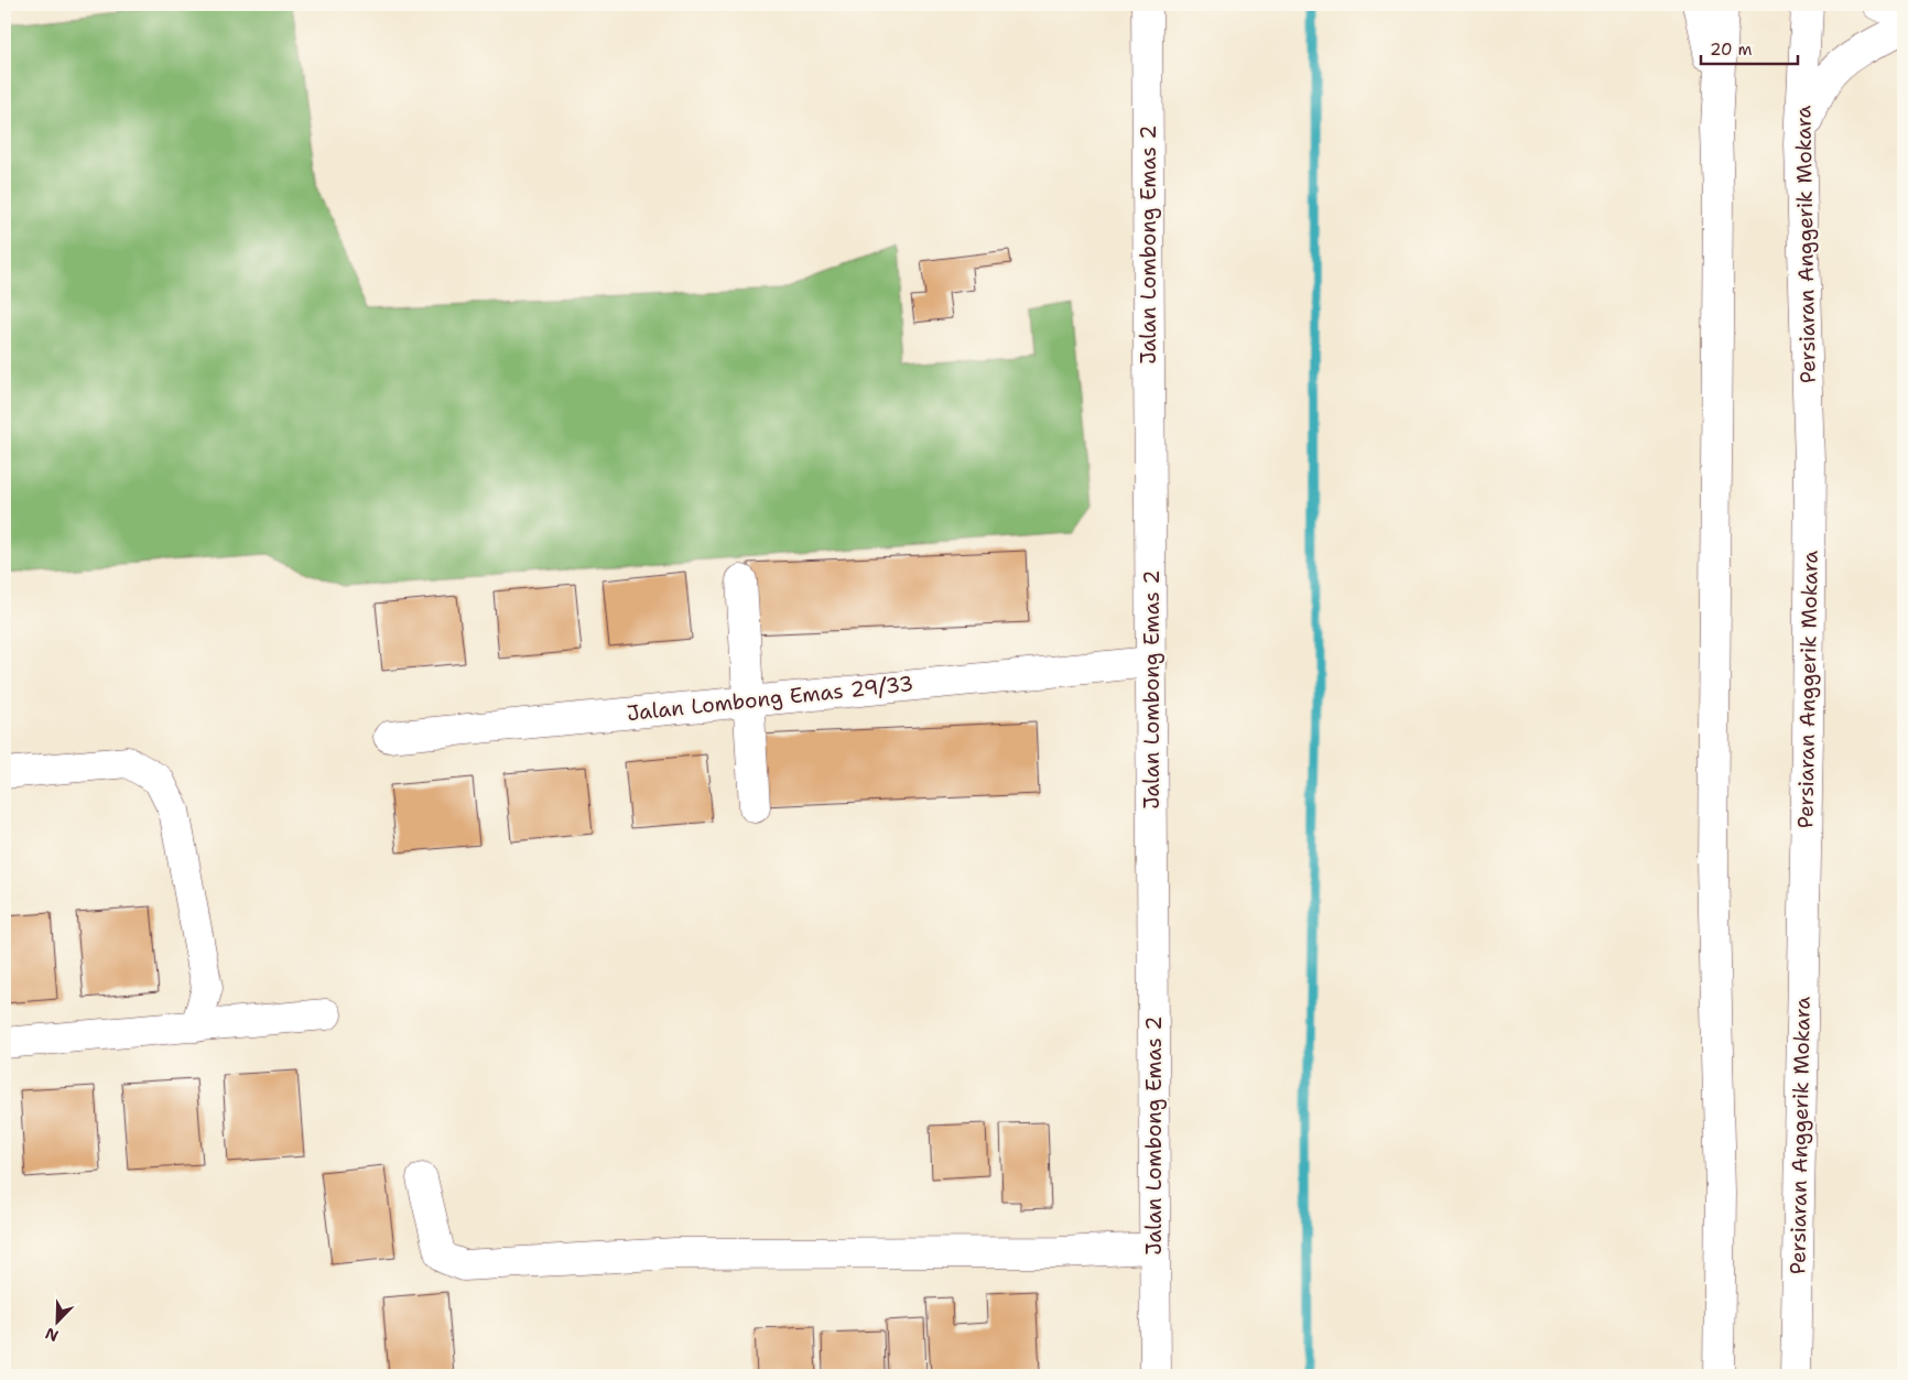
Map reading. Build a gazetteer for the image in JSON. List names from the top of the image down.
{
  "streets": {
    "street": ["Jalan Lombong Emas 2", "Persiaran Anggerik Mokara", "Jalan Lombong Emas 29/33"]
  },
  "crossings": [
    ["Jalan Lombong Emas 2", "Jalan Lombong Emas 29/33"]
  ],
  "scale_bar": "20 m",
  "north": "bottom left"
}
